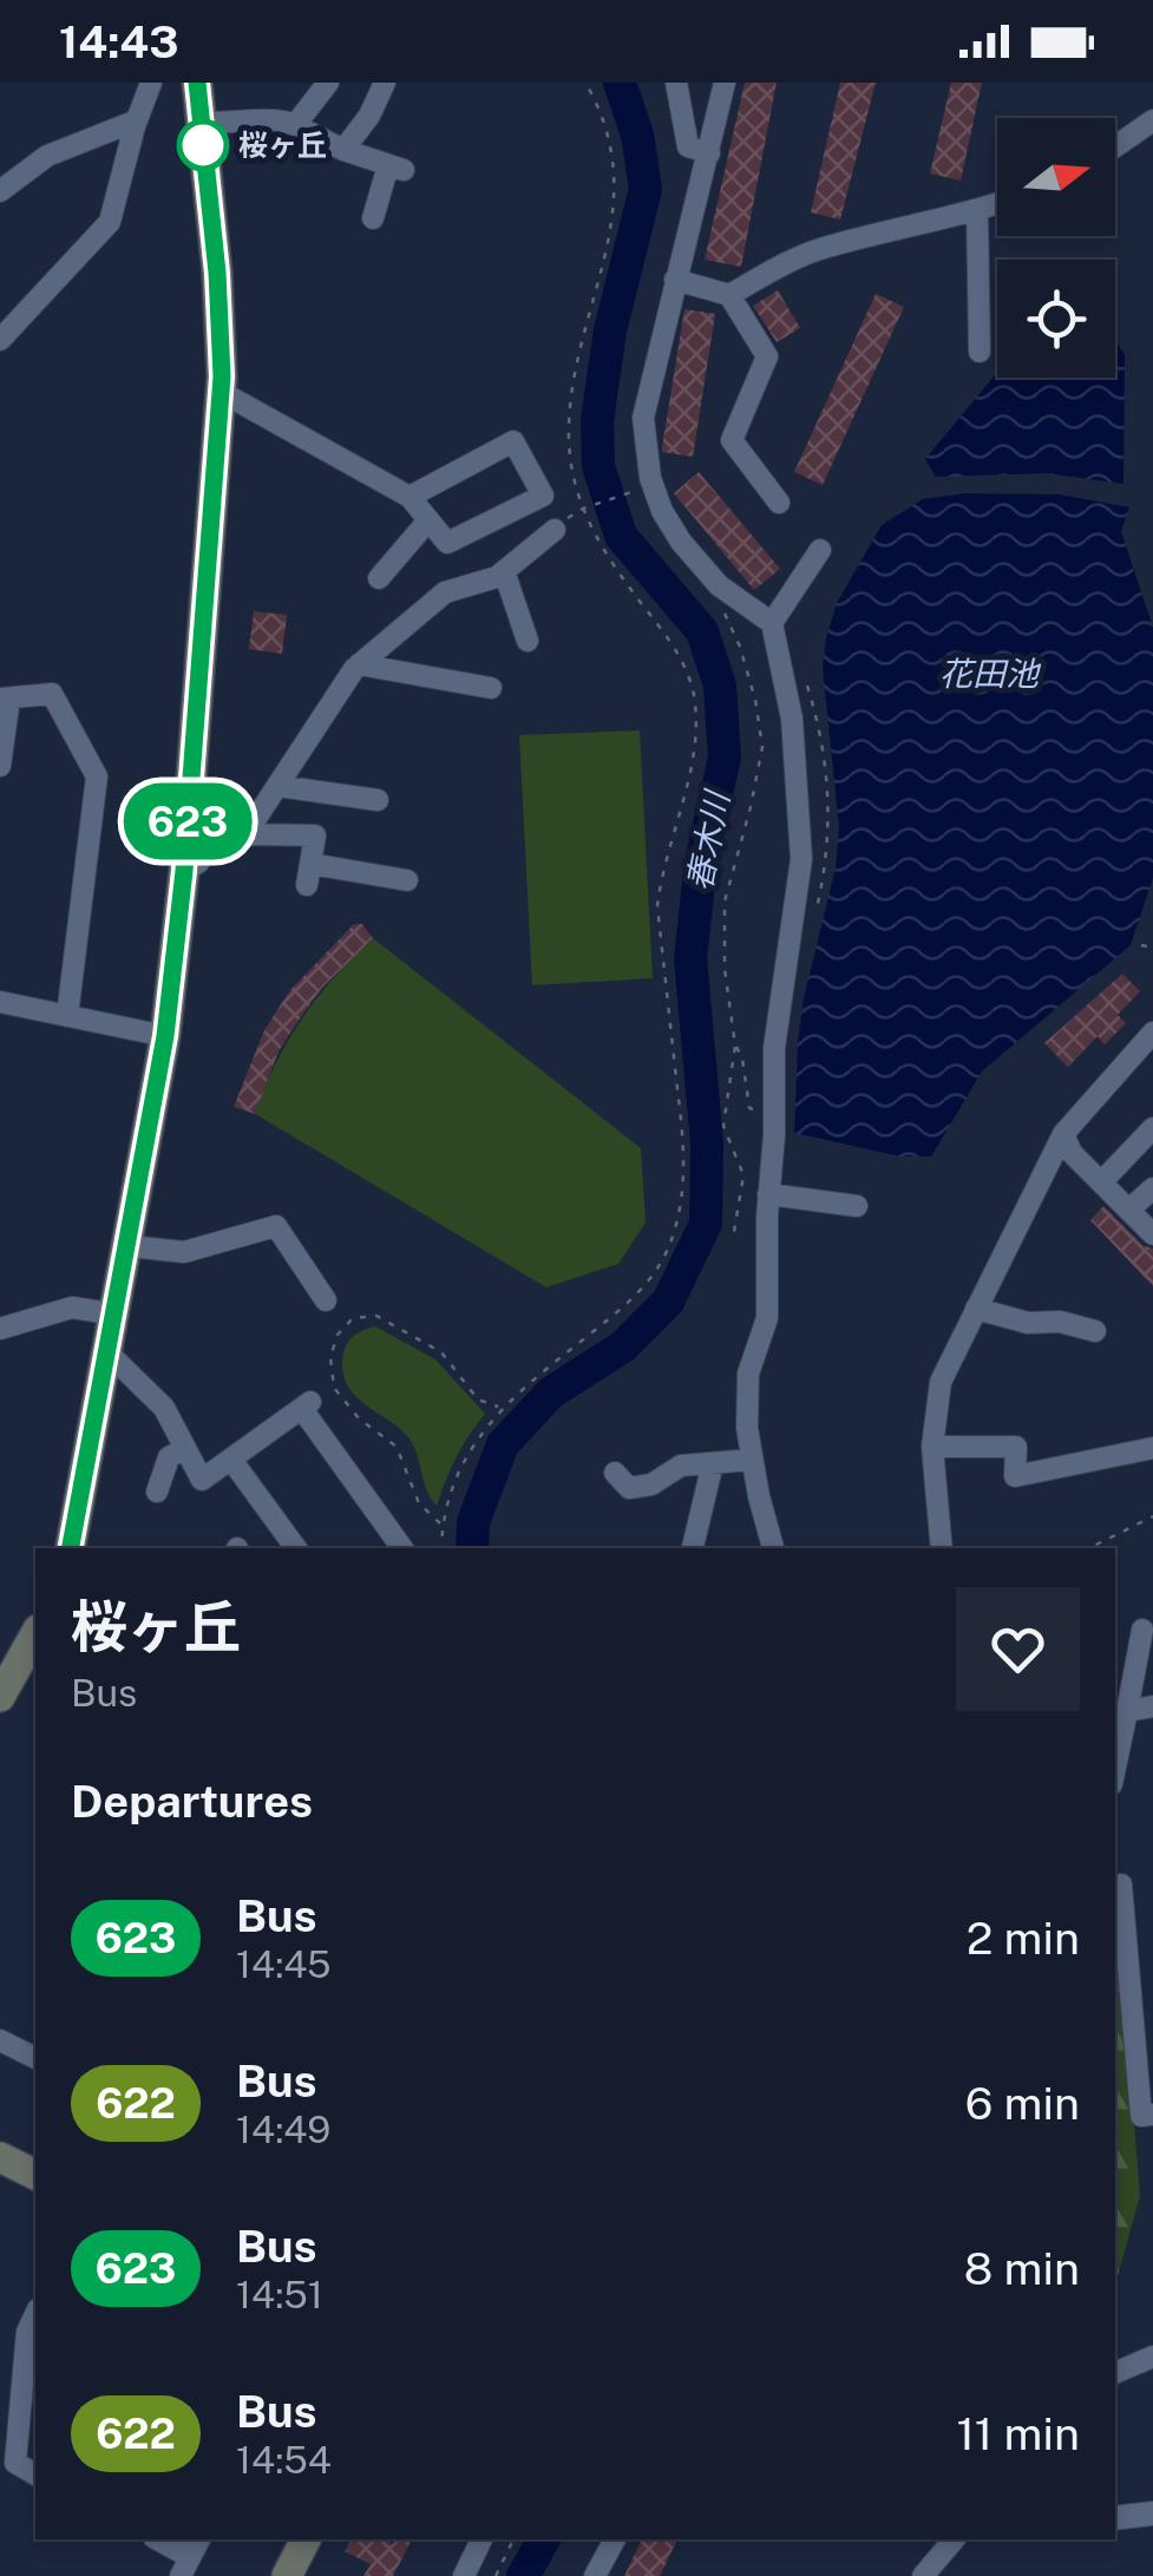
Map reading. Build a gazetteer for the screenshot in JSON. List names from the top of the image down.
{
  "water": ["花田池", "春木川"],
  "places": ["桜ヶ丘"],
  "lines": ["bus line 623"],
  "north": "right",
  "page": {
    "status": "14:43",
    "on_map": "623",
    "heading": [
      ["桜ヶ丘", "Bus"],
      "Departures"
    ],
    "list": [
      {
        "mark": "623",
        "name": "Bus",
        "note": "14:45",
        "value": "2 min"
      },
      {
        "mark": "622",
        "name": "Bus",
        "note": "14:49",
        "value": "6 min"
      },
      {
        "mark": "623",
        "name": "Bus",
        "note": "14:51",
        "value": "8 min"
      },
      {
        "mark": "622",
        "name": "Bus",
        "note": "14:54",
        "value": "11 min"
      }
    ]
  }
}
